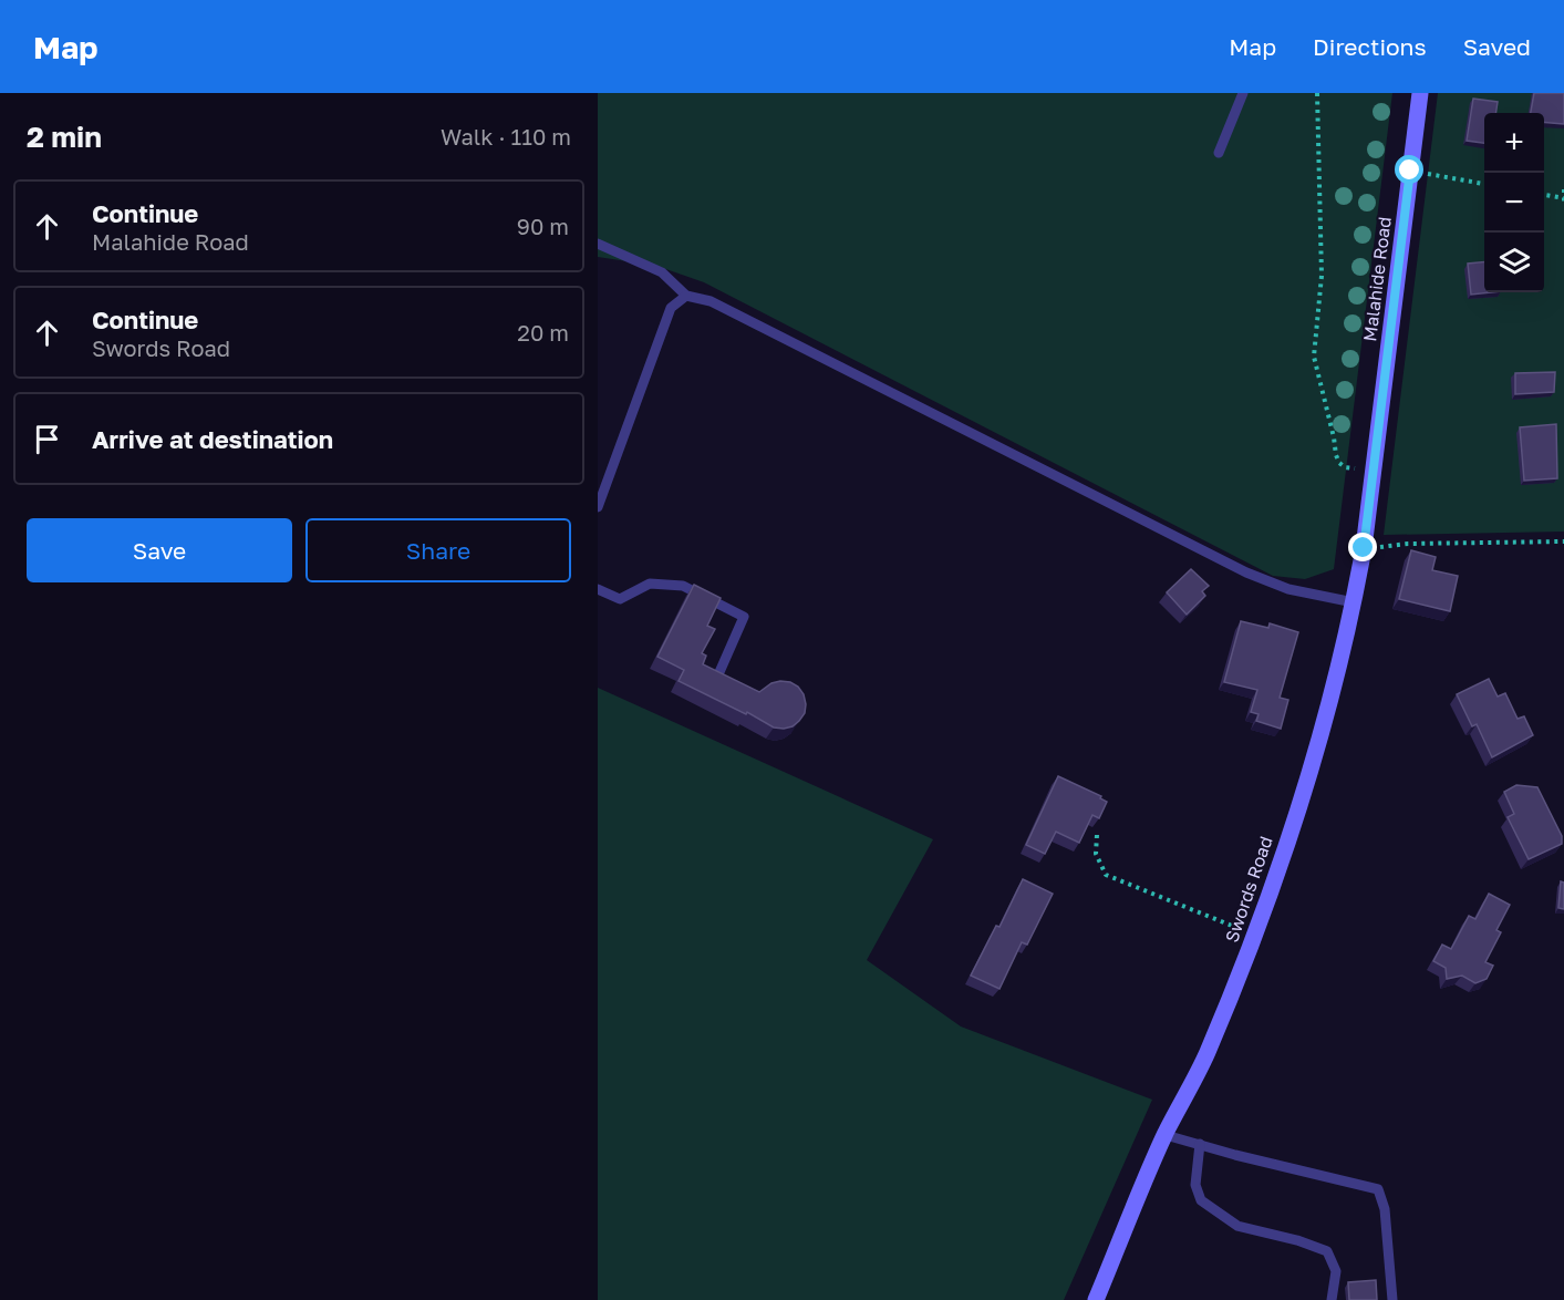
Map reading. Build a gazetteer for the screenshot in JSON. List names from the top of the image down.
{
  "streets": {
    "main road": ["Malahide Road", "Swords Road"]
  },
  "crossings": [
    ["Malahide Road", "Swords Road"]
  ],
  "page": {
    "header": "Map",
    "nav": ["Map", "Directions", "Saved"],
    "heading": ["2 min", "Walk · 110 m"],
    "map_buttons": ["+", "−"],
    "list": [
      ["Continue", "Malahide Road", "90 m"],
      ["Continue", "Swords Road", "20 m"],
      "Arrive at destination"
    ],
    "buttons": ["Save", "Share"]
  }
}
